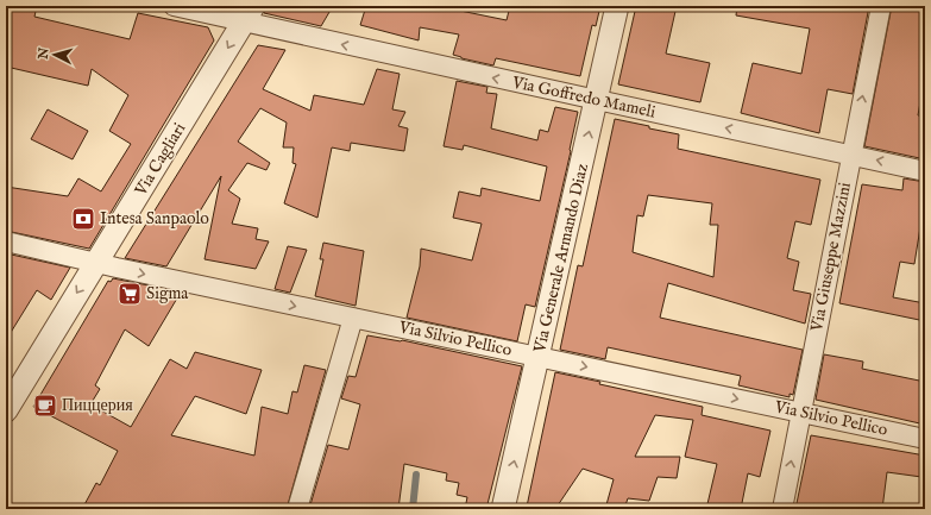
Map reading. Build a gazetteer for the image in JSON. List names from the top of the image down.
{
  "streets": {
    "street": [
      "Via Goffredo Mameli",
      "Via Cagliari",
      "Via Giuseppe Mazzini",
      "Via Generale Armando Diaz",
      "Via Silvio Pellico"
    ]
  },
  "crossings": [
    ["Via Goffredo Mameli", "Via Cagliari"],
    ["Via Goffredo Mameli", "Via Giuseppe Mazzini"],
    ["Via Goffredo Mameli", "Via Generale Armando Diaz"],
    ["Via Cagliari", "Via Silvio Pellico"],
    ["Via Giuseppe Mazzini", "Via Silvio Pellico"],
    ["Via Generale Armando Diaz", "Via Silvio Pellico"]
  ],
  "one_way": [
    "Via Goffredo Mameli",
    "Via Cagliari",
    "Via Giuseppe Mazzini",
    "Via Silvio Pellico"
  ],
  "places": {
    "bank": ["Intesa Sanpaolo"],
    "supermarket": ["Sigma"],
    "cafe": ["Пиццерия"]
  },
  "north": "left"
}
